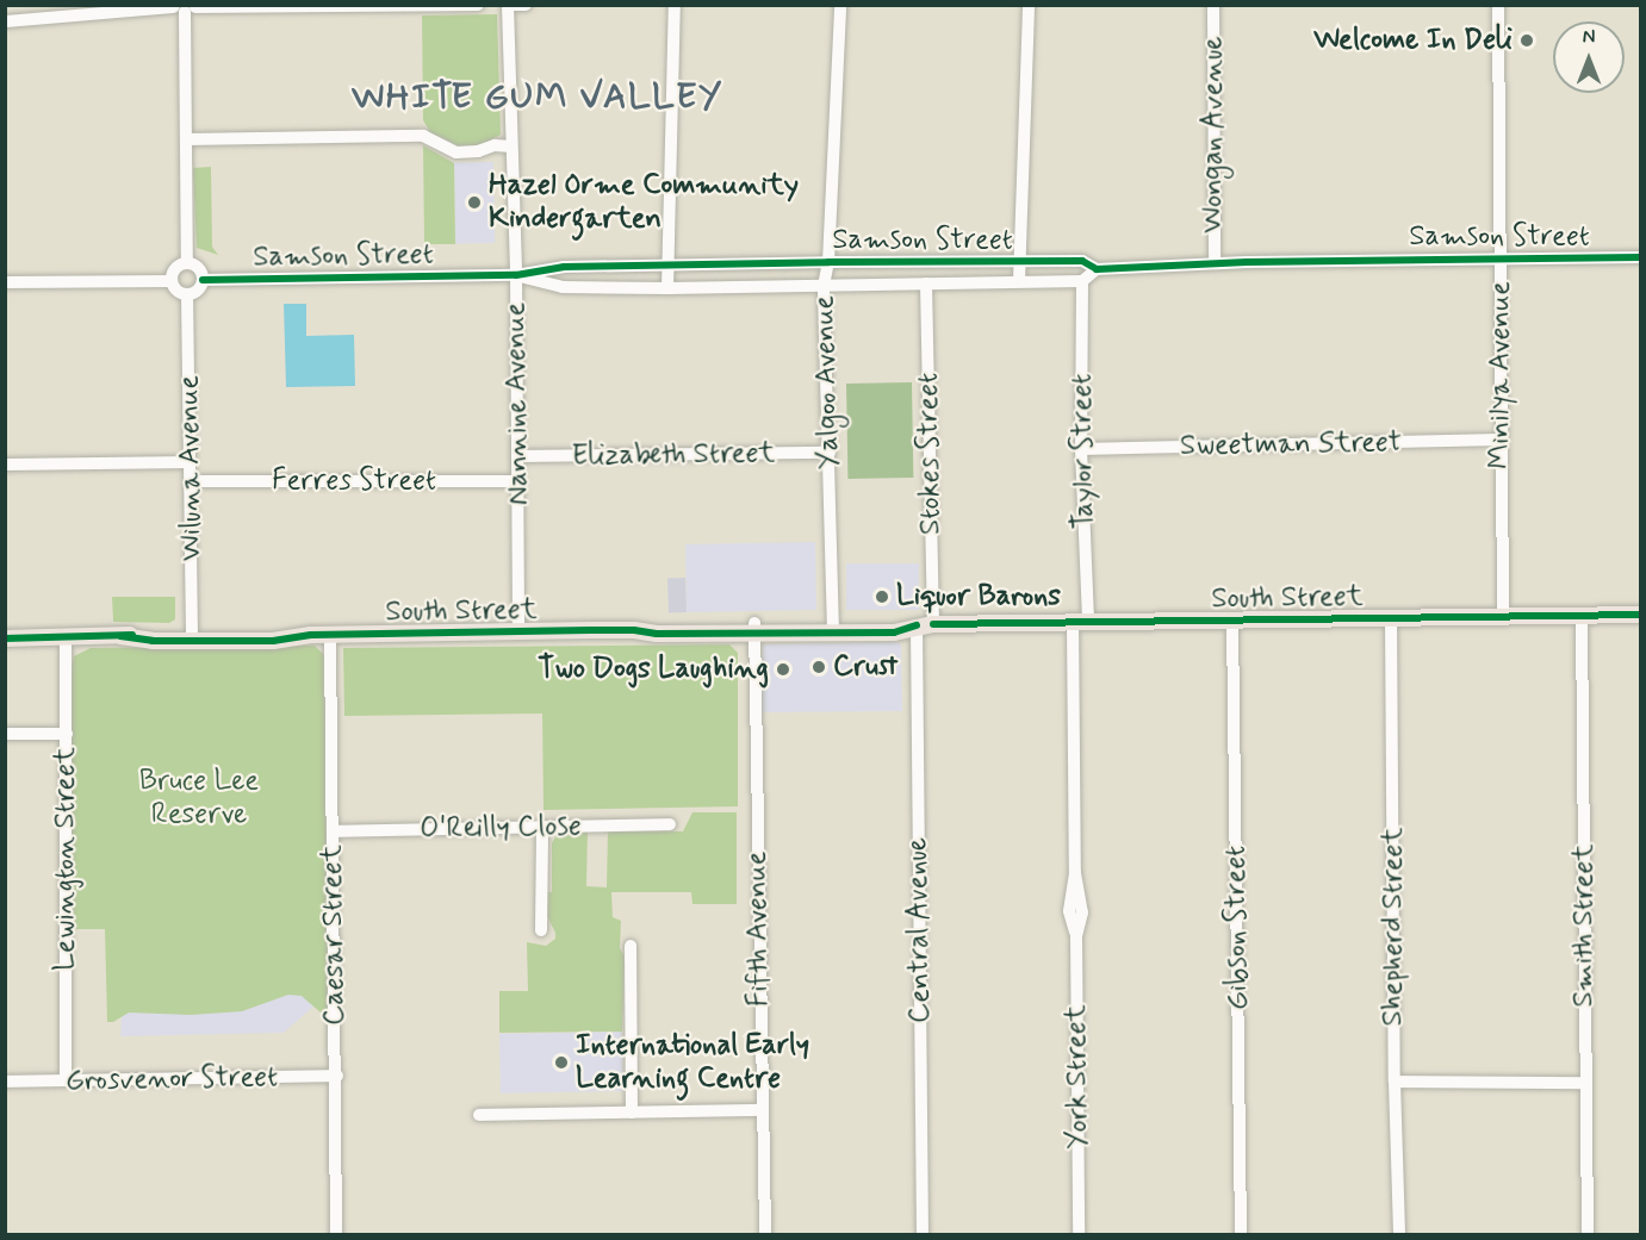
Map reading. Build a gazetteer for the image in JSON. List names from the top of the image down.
{
  "streets": {
    "main road": ["South Street"],
    "street": [
      "Wongan Avenue",
      "Samson Street",
      "Minilya Avenue",
      "Yalgoo Avenue",
      "Nannine Avenue",
      "Sweetman Street",
      "Taylor Street",
      "Stokes Street",
      "Elizabeth Street",
      "Wiluna Avenue",
      "Ferres Street",
      "O'Reilly Close",
      "Lewington Street",
      "Smith Street",
      "Shepherd Street",
      "Gibson Street",
      "Fifth Avenue",
      "Central Avenue",
      "Caesar Street",
      "York Street",
      "Grosvenor Street"
    ]
  },
  "crossings": [
    ["Wongan Avenue", "Samson Street"],
    ["Samson Street", "Minilya Avenue"],
    ["Samson Street", "Yalgoo Avenue"],
    ["Samson Street", "Nannine Avenue"],
    ["Samson Street", "Taylor Street"],
    ["Samson Street", "Stokes Street"],
    ["Samson Street", "Wiluna Avenue"],
    ["Minilya Avenue", "Sweetman Street"],
    ["Minilya Avenue", "South Street"],
    ["Yalgoo Avenue", "Elizabeth Street"],
    ["Yalgoo Avenue", "South Street"],
    ["Nannine Avenue", "Elizabeth Street"],
    ["Nannine Avenue", "Ferres Street"],
    ["Nannine Avenue", "South Street"],
    ["Sweetman Street", "Taylor Street"],
    ["Taylor Street", "South Street"],
    ["Taylor Street", "York Street"],
    ["Stokes Street", "South Street"],
    ["Wiluna Avenue", "Ferres Street"],
    ["Wiluna Avenue", "South Street"],
    ["South Street", "Lewington Street"],
    ["South Street", "Smith Street"],
    ["South Street", "Shepherd Street"],
    ["South Street", "Gibson Street"],
    ["South Street", "Fifth Avenue"],
    ["South Street", "Central Avenue"],
    ["South Street", "Caesar Street"],
    ["South Street", "York Street"],
    ["O'Reilly Close", "Caesar Street"],
    ["Lewington Street", "Grosvenor Street"],
    ["Caesar Street", "Grosvenor Street"]
  ],
  "districts": ["WHITE GUM VALLEY"],
  "parks": ["Bruce Lee Reserve"],
  "places": [
    "Welcome In Deli",
    "Hazel Orme Community Kindergarten",
    "Liquor Barons",
    "Crust",
    "Two Dogs Laughing",
    "International Early Learning Centre"
  ],
  "north": "top"
}
